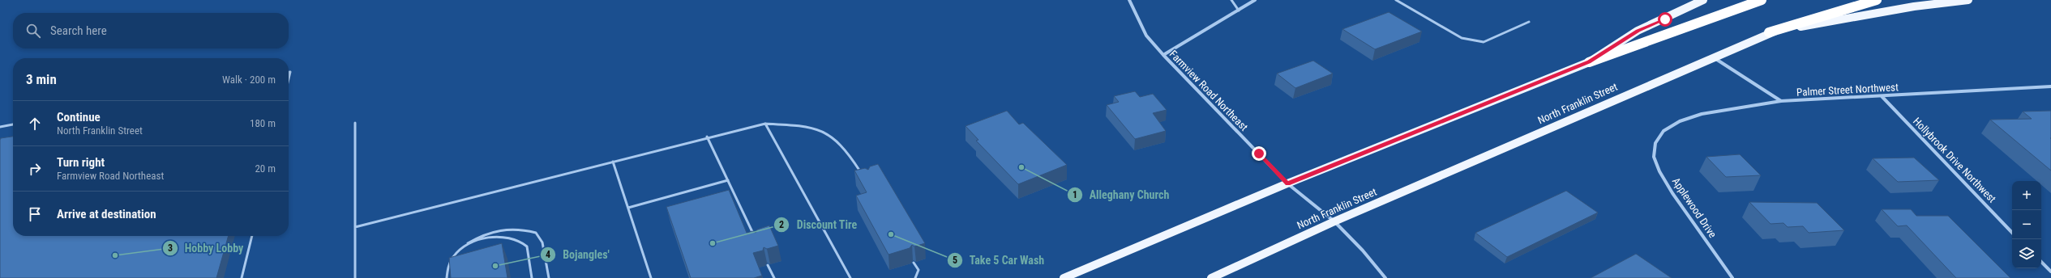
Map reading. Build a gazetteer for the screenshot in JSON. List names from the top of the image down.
{
  "streets": {
    "main road": ["North Franklin Street"],
    "street": [
      "Palmer Street Northwest",
      "Farmview Road Northeast",
      "Hollybrook Drive Northwest",
      "Applewood Drive"
    ]
  },
  "crossings": [
    ["Palmer Street Northwest", "Hollybrook Drive Northwest"],
    ["Palmer Street Northwest", "Applewood Drive"],
    ["Farmview Road Northeast", "North Franklin Street"]
  ],
  "places": [
    "Alleghany Church",
    "Take 5 Car Wash",
    "Discount Tire",
    "Hobby Lobby",
    "Bojangles'"
  ],
  "page": {
    "search": "Search here",
    "heading": ["3 min", "Walk · 200 m"],
    "list": [
      ["Continue", "North Franklin Street", "180 m"],
      ["Turn right", "Farmview Road Northeast", "20 m"],
      "Arrive at destination"
    ],
    "map_buttons": ["+", "−"]
  }
}
